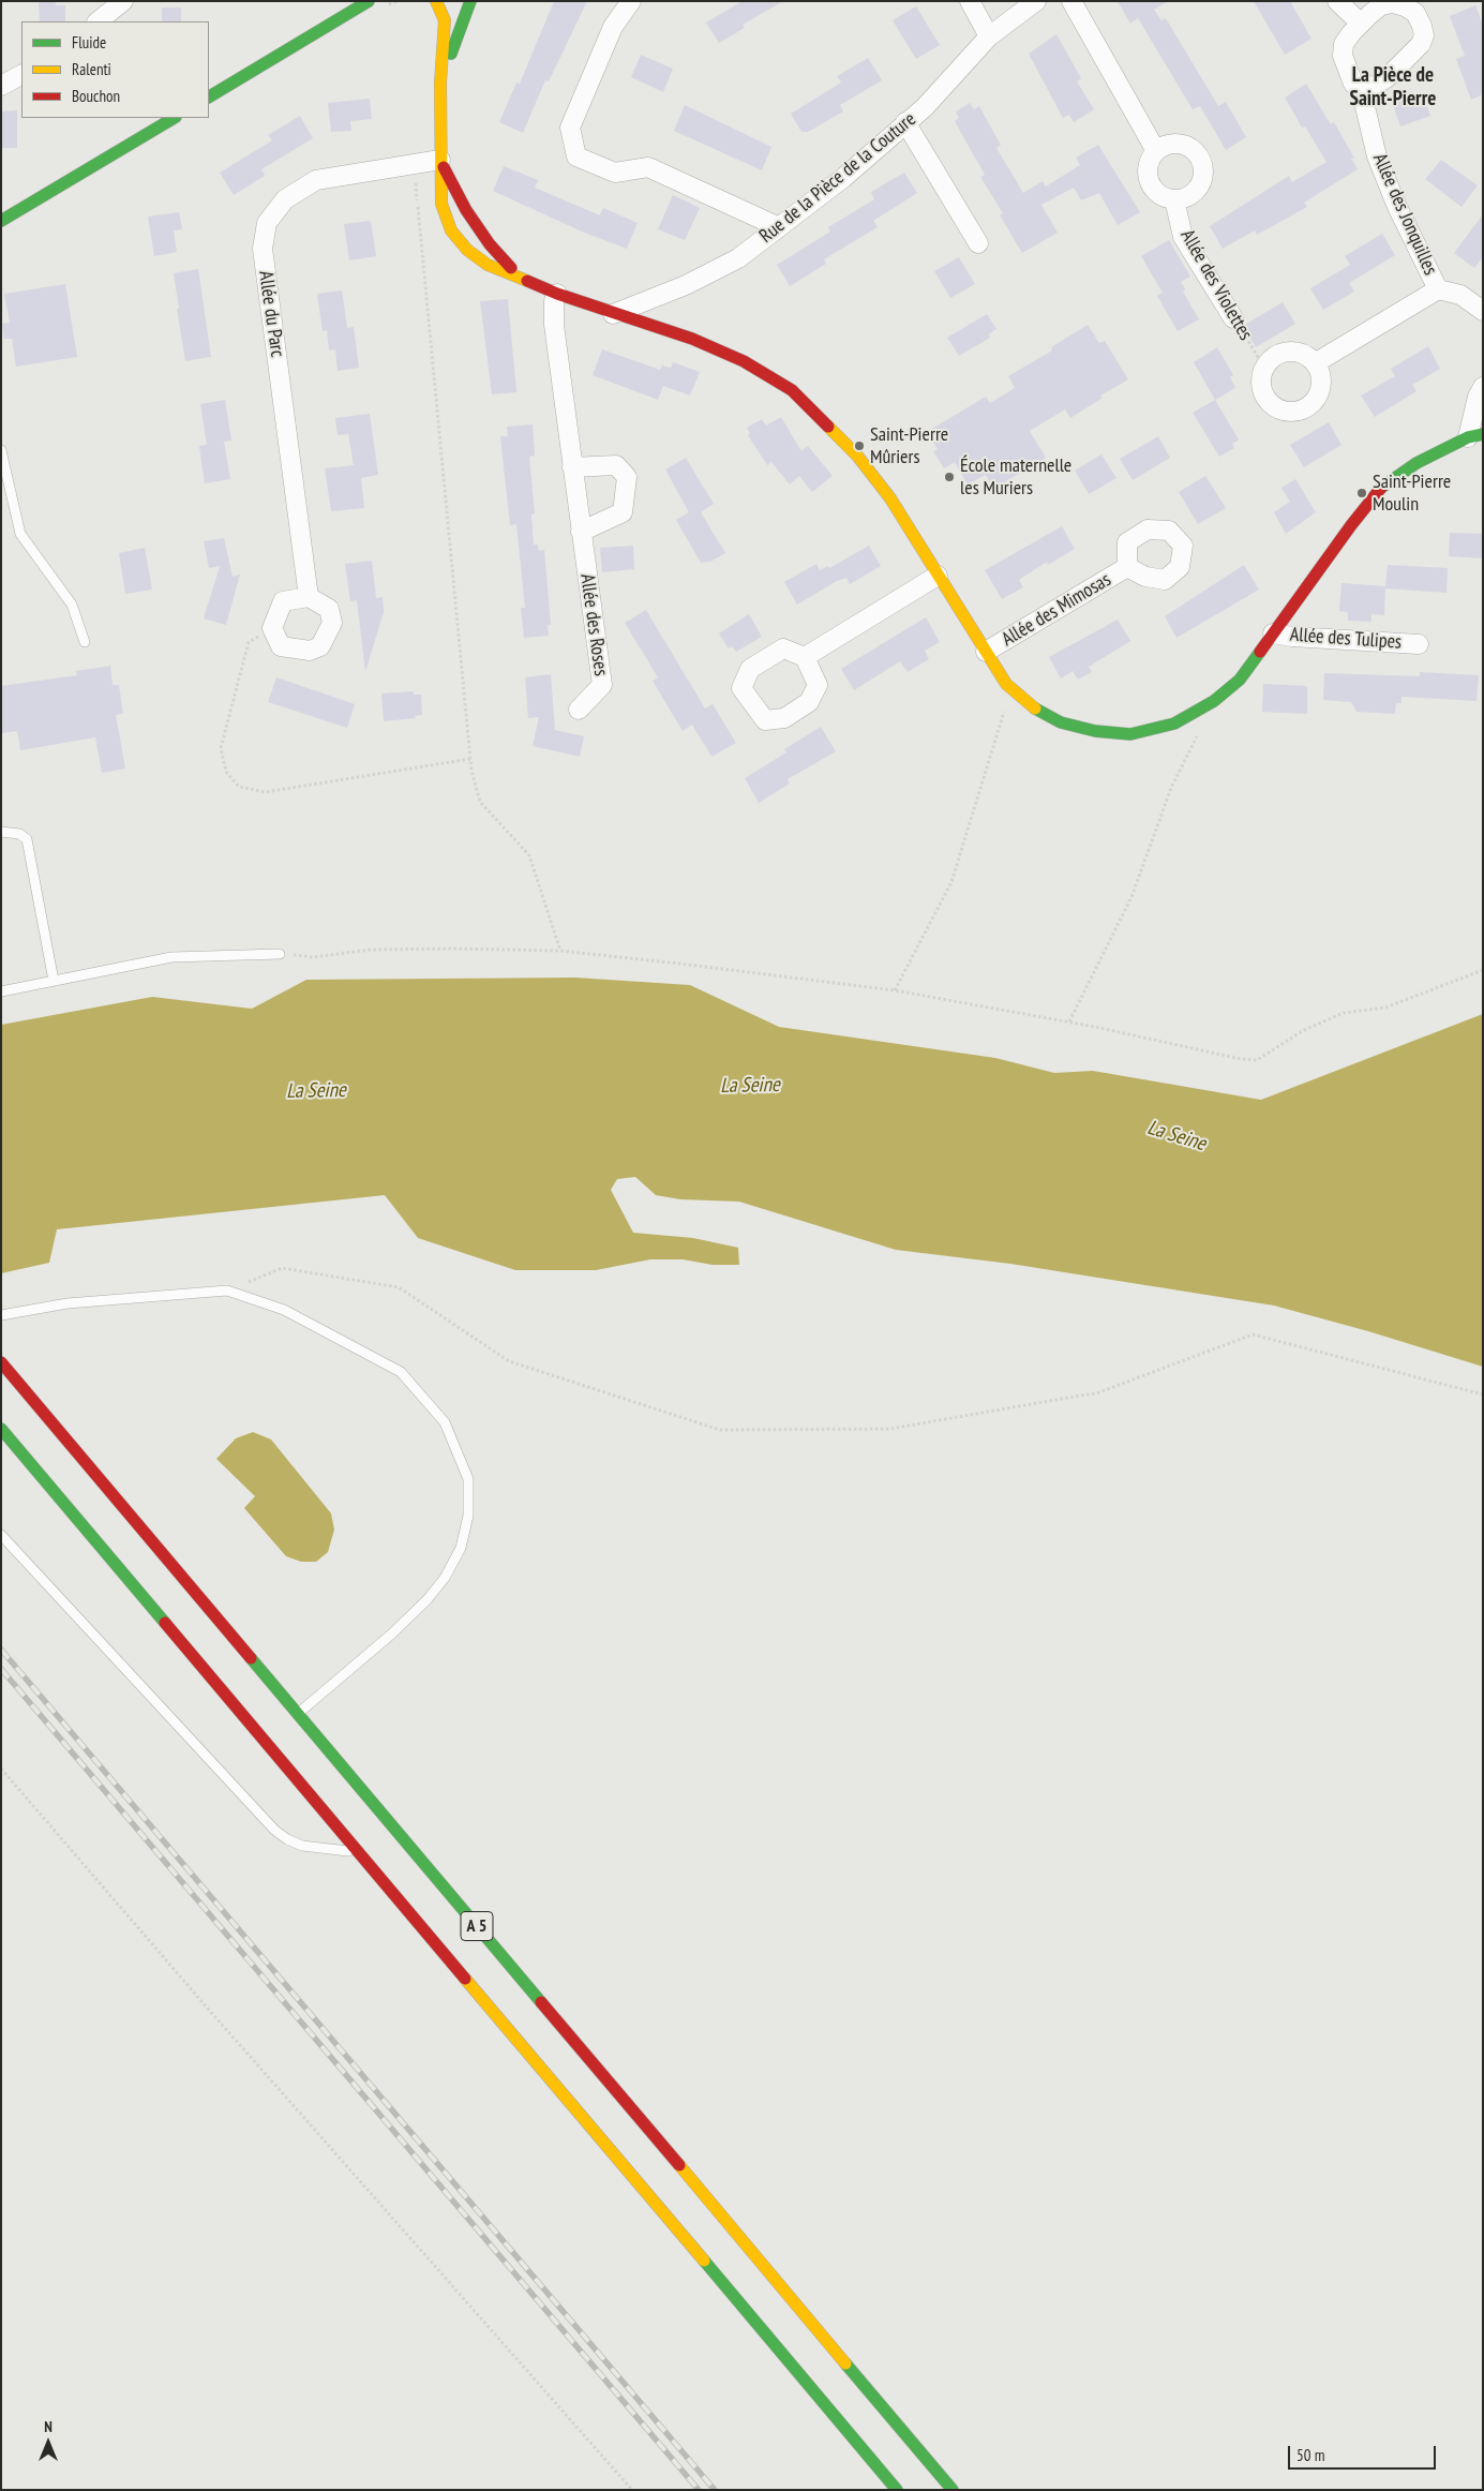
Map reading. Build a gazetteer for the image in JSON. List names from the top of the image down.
{
  "streets": {
    "main road": ["A 5"],
    "street": [
      "Rue de la Pièce de la Couture",
      "Allée des Jonquilles",
      "Allée des Violettes",
      "Allée du Parc",
      "Allée des Mimosas",
      "Allée des Roses",
      "Allée des Tulipes"
    ]
  },
  "districts": ["La Pièce de Saint-Pierre"],
  "water": ["La Seine"],
  "places": ["Saint-Pierre Mûriers", "École maternelle les Muriers", "Saint-Pierre Moulin"],
  "legend": ["Fluide", "Ralenti", "Bouchon"],
  "scale_bar": "50 m",
  "north": "top"
}
